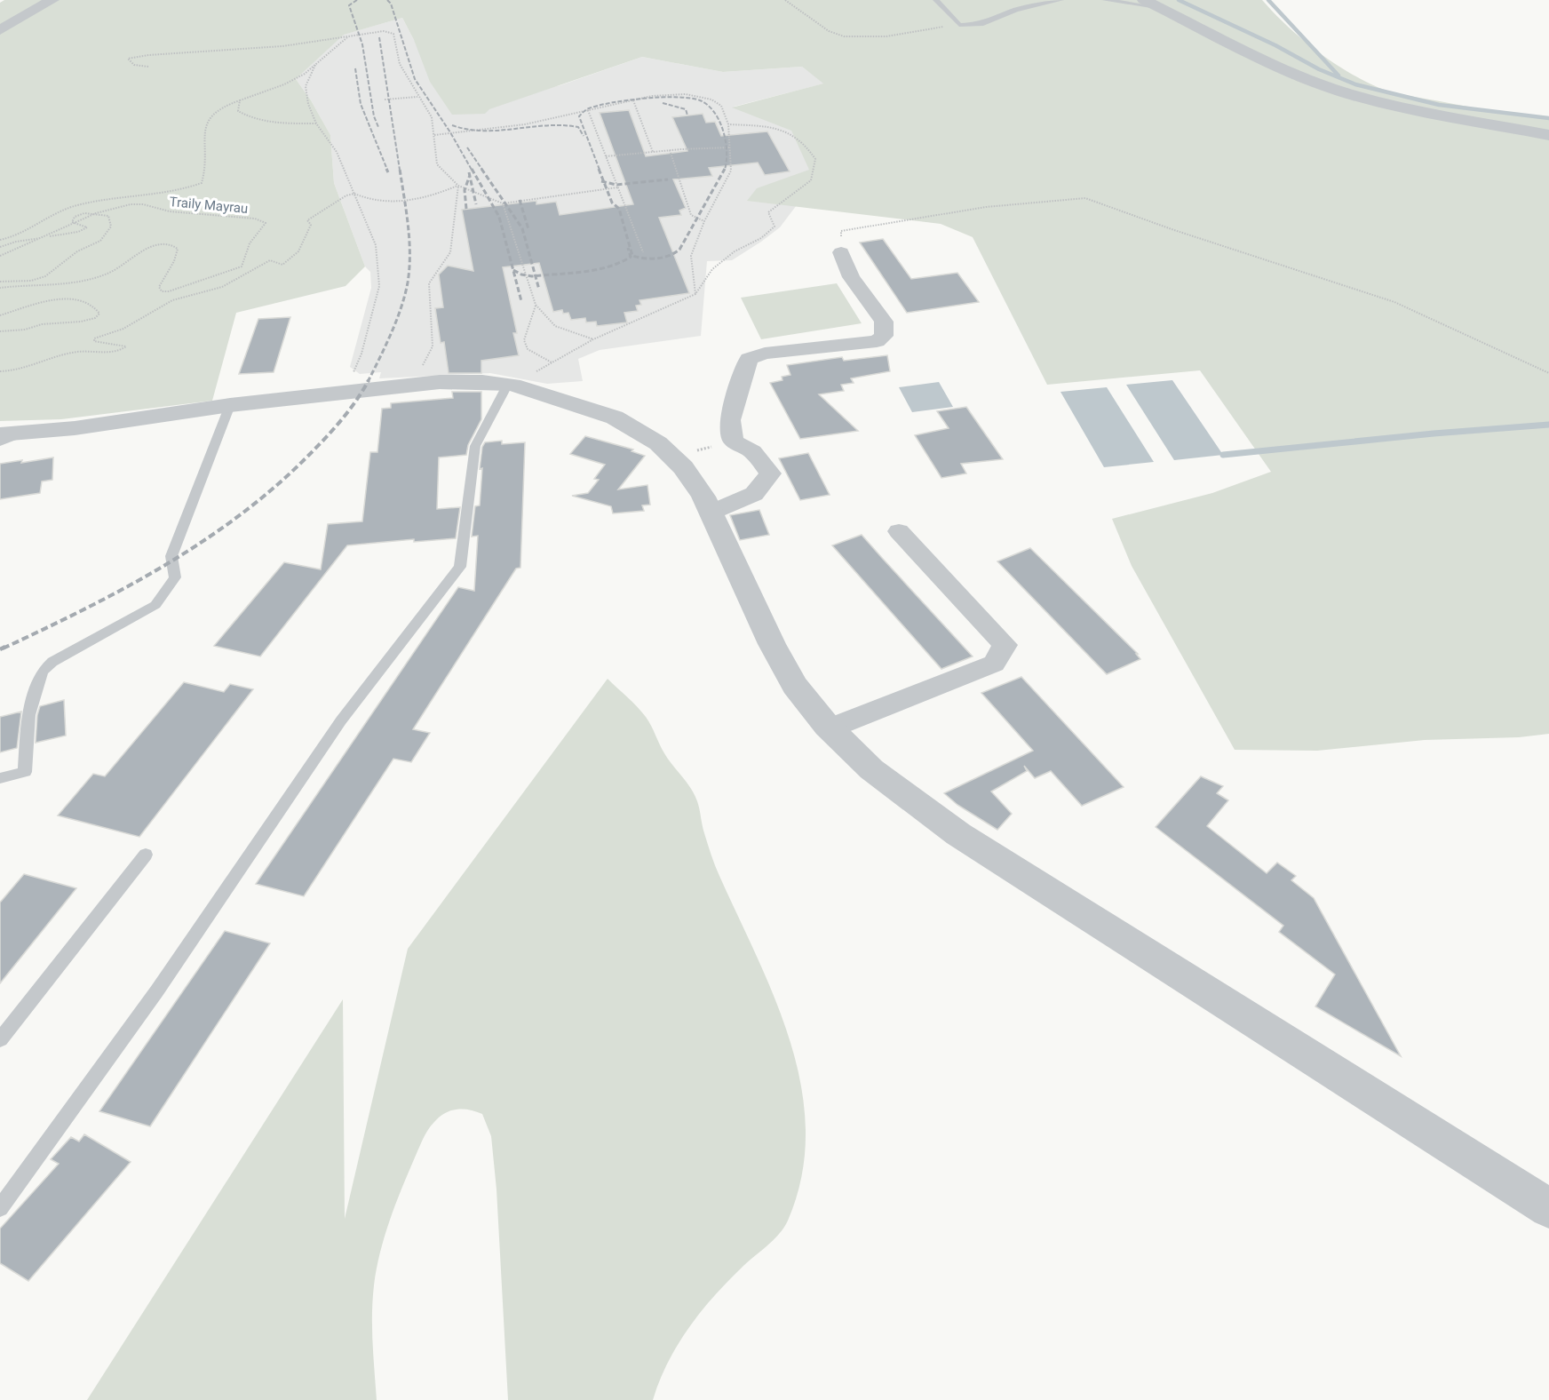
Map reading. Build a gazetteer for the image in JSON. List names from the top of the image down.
{
  "streets": {
    "path": ["Traily Mayrau"]
  }
}
